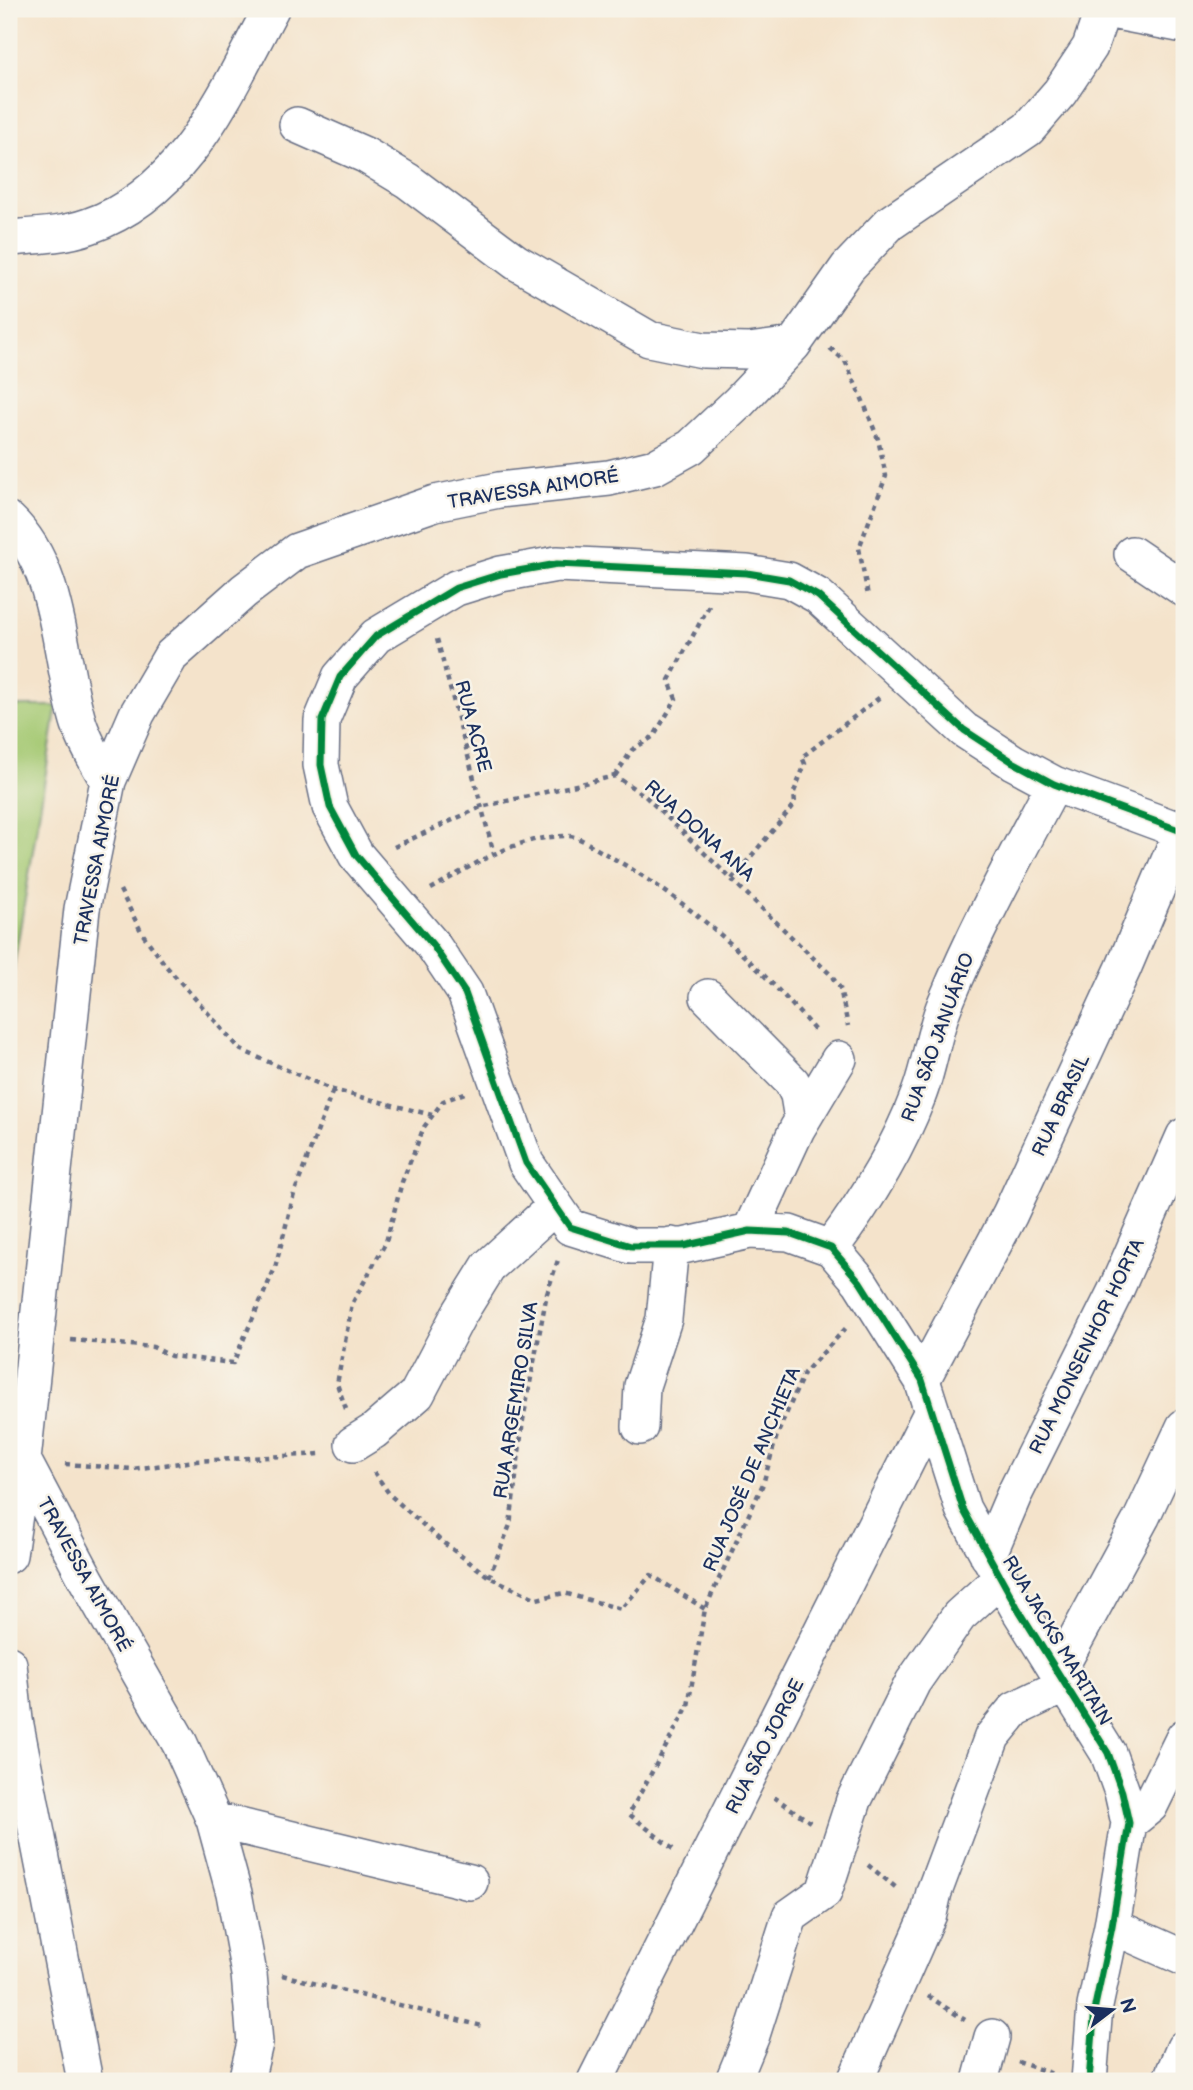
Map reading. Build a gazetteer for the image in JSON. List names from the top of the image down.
{
  "streets": {
    "street": [
      "TRAVESSA AIMORÉ",
      "RUA SÃO JANUÁRIO",
      "RUA BRASIL",
      "RUA MONSENHOR HORTA",
      "RUA JACKS MARITAIN",
      "RUA SÃO JORGE"
    ],
    "path": [
      "RUA ACRE",
      "RUA DONA ANA",
      "RUA ARGEMIRO SILVA",
      "RUA JOSÉ DE ANCHIETA"
    ]
  },
  "crossings": [
    ["RUA SÃO JANUÁRIO", "RUA JACKS MARITAIN"],
    ["RUA BRASIL", "RUA JACKS MARITAIN"],
    ["RUA BRASIL", "RUA SÃO JORGE"],
    ["RUA MONSENHOR HORTA", "RUA JACKS MARITAIN"],
    ["RUA JOSÉ DE ANCHIETA", "RUA JACKS MARITAIN"],
    ["RUA JOSÉ DE ANCHIETA", "RUA SÃO JORGE"],
    ["RUA JACKS MARITAIN", "RUA SÃO JORGE"]
  ],
  "north": "right"
}
